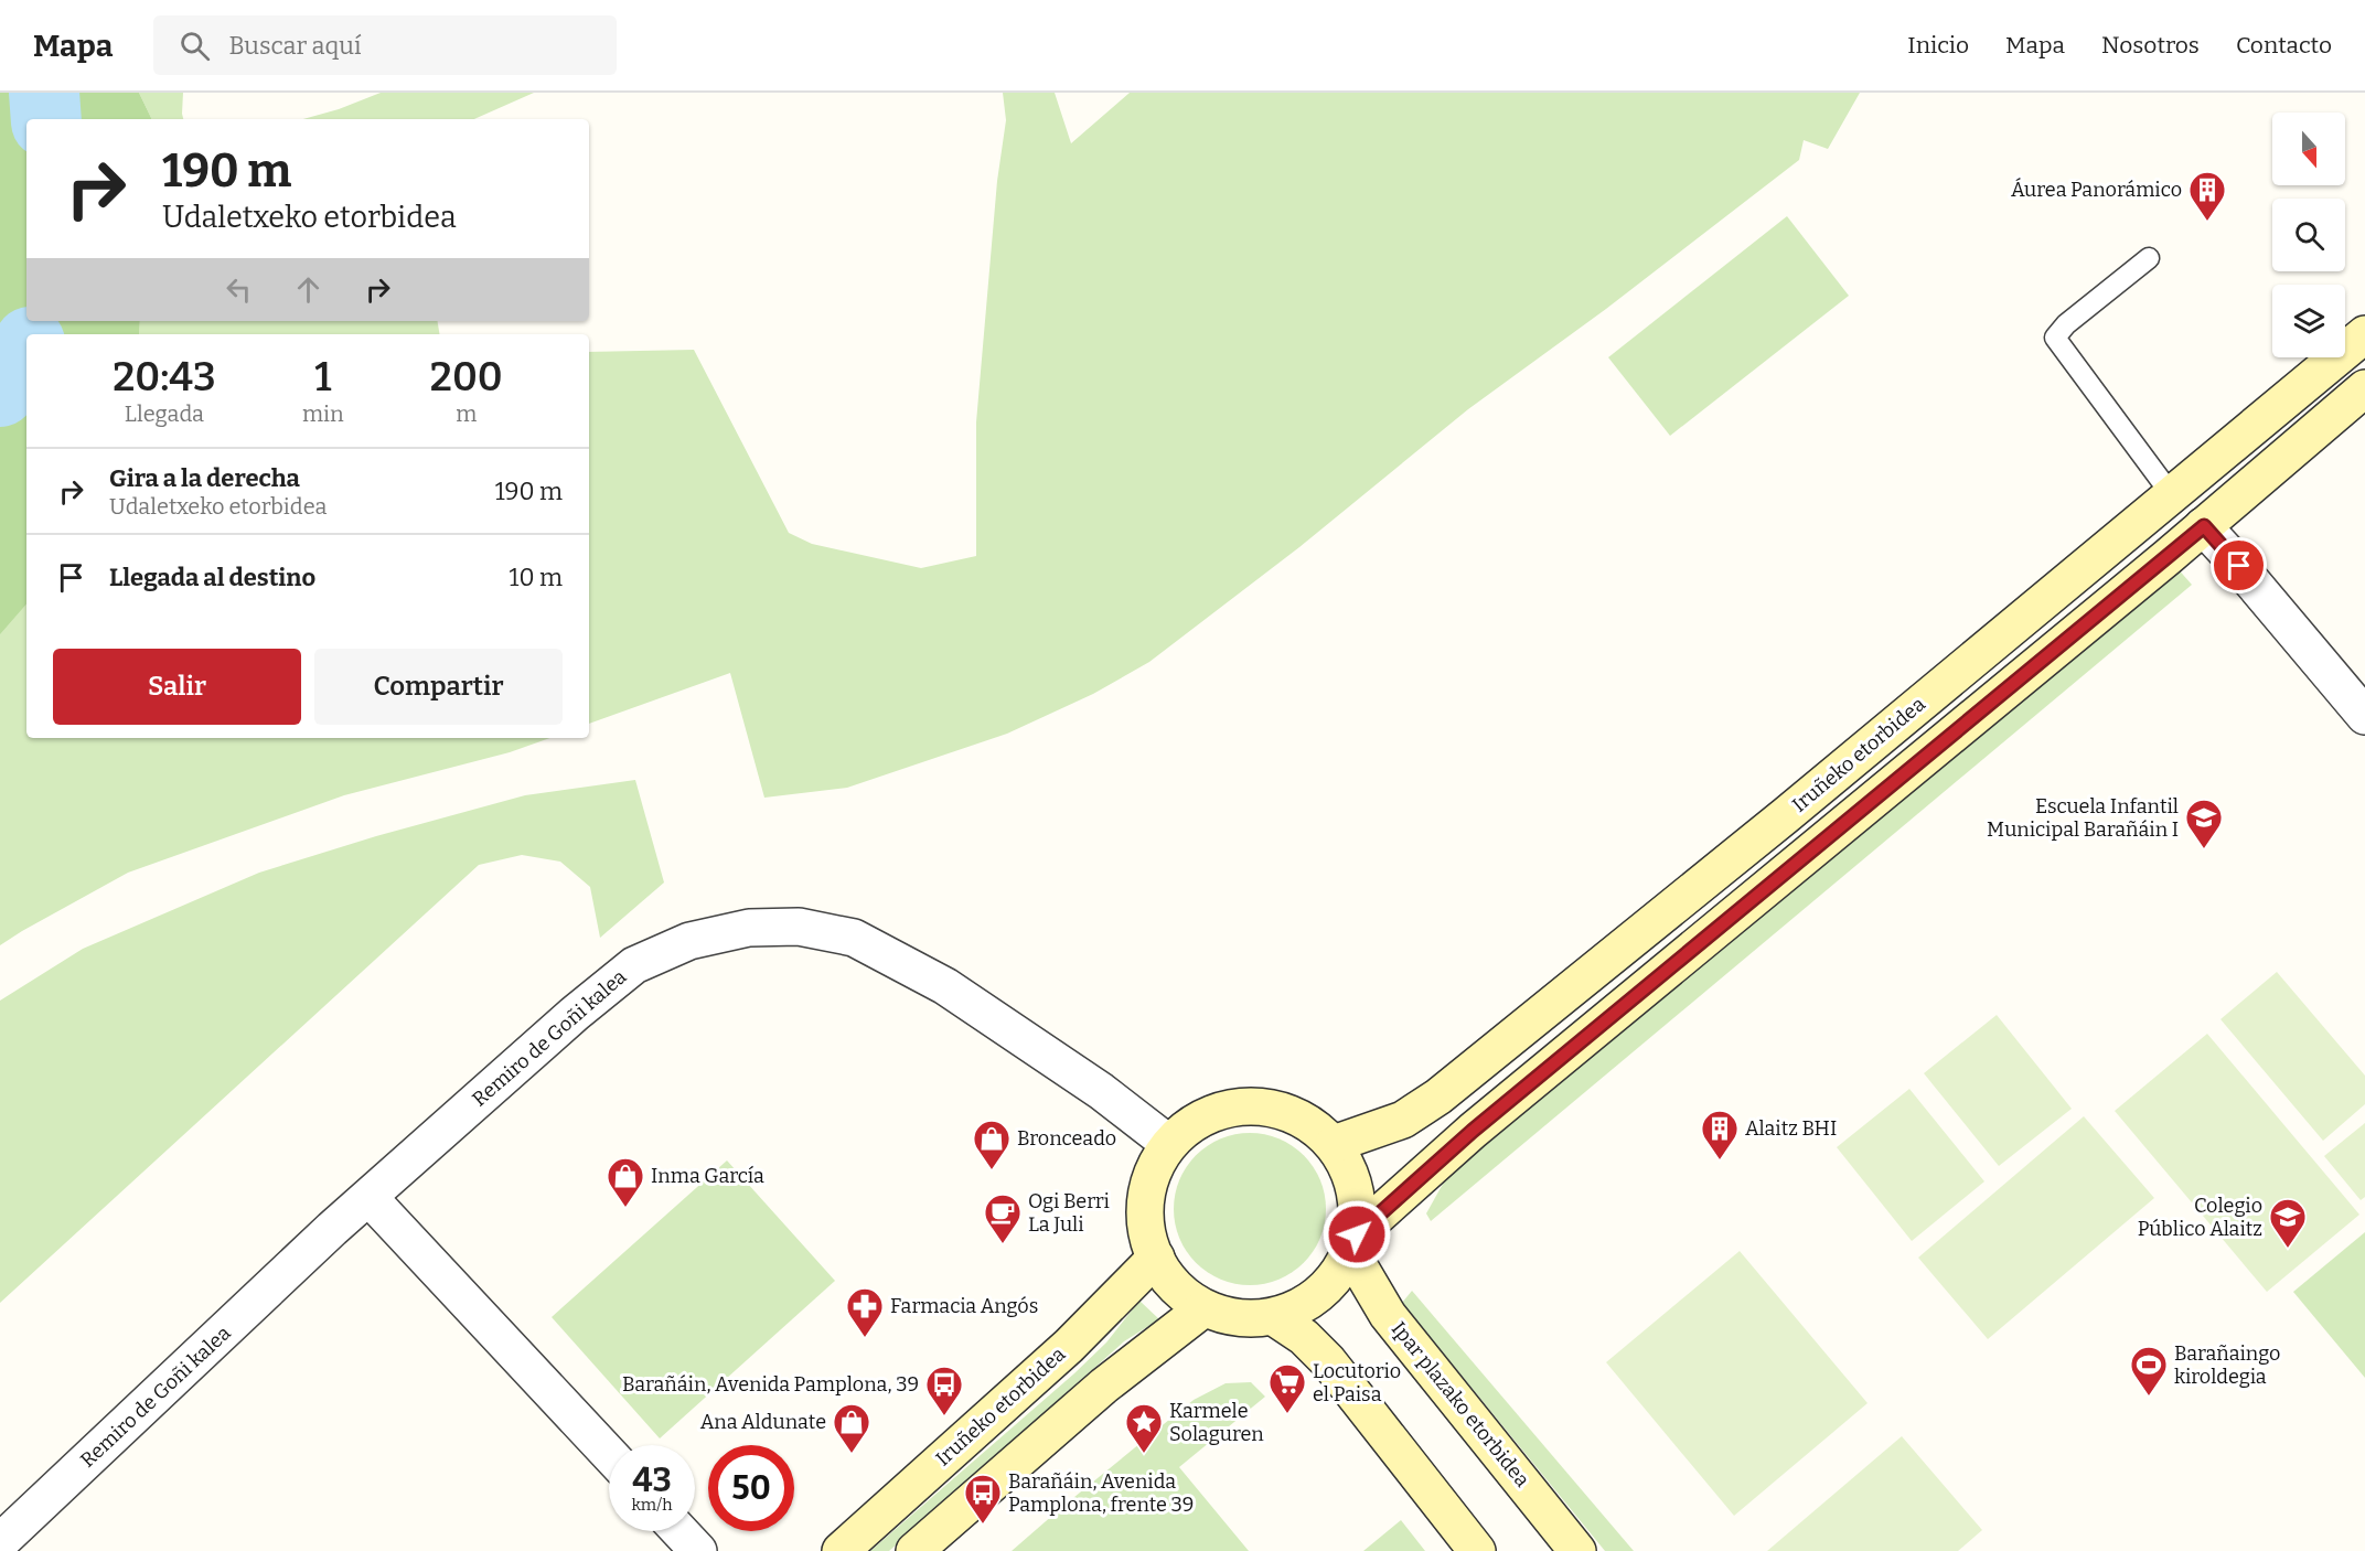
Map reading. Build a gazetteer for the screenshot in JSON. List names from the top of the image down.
{
  "streets": {
    "main road": ["Iruñeko etorbidea", "Ipar plazako etorbidea"],
    "street": ["Remiro de Goñi kalea"]
  },
  "crossings": [
    ["Iruñeko etorbidea", "Remiro de Goñi kalea"],
    ["Iruñeko etorbidea", "Ipar plazako etorbidea"],
    ["Remiro de Goñi kalea", "Ipar plazako etorbidea"]
  ],
  "places": {
    "building": ["Áurea Panorámico", "Alaitz BHI"],
    "school or university": ["Escuela Infantil Municipal Barañáin I", "Colegio Público Alaitz"],
    "shop": ["Bronceado", "Inma García", "Ana Aldunate"],
    "cafe": ["Ogi Berri La Juli"],
    "pharmacy": ["Farmacia Angós"],
    "sports": ["Barañaingo kiroldegia"],
    "supermarket": ["Locutorio el Paisa"],
    "bus stop": ["Barañáin, Avenida Pamplona, 39", "Barañáin, Avenida Pamplona, frente 39"],
    "place": ["Karmele Solaguren"]
  },
  "north": "bottom",
  "page": {
    "header": "Mapa",
    "search": "Buscar aquí",
    "nav": [
      "Inicio",
      "Mapa",
      "Nosotros",
      "Contacto"
    ],
    "turn": ["190 m", "Udaletxeko etorbidea"],
    "eta": [
      "20:43",
      "Llegada",
      "1",
      "min",
      "200",
      "m"
    ],
    "list": [
      {
        "name": "Gira a la derecha",
        "note": "Udaletxeko etorbidea",
        "value": "190 m"
      },
      {
        "name": "Llegada al destino",
        "value": "10 m"
      }
    ],
    "buttons": ["Salir", "Compartir"],
    "speed": "43 km/h",
    "limit": "50"
  }
}
